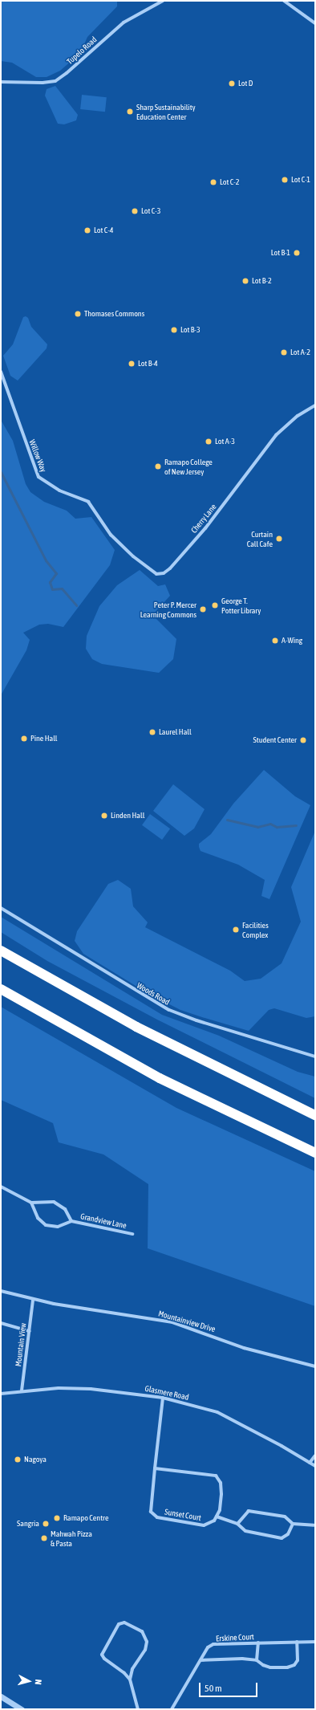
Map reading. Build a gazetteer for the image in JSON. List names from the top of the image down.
{
  "streets": {
    "street": [
      "Tupelo Road",
      "Willow Way",
      "Cherry Lane",
      "Woods Road",
      "Grandview Lane",
      "Mountainview Drive",
      "Mountain View",
      "Glasmere Road",
      "Sunset Court",
      "Erskine Court"
    ]
  },
  "crossings": [
    ["Willow Way", "Cherry Lane"],
    ["Mountainview Drive", "Mountain View"],
    ["Mountain View", "Glasmere Road"],
    ["Glasmere Road", "Sunset Court"]
  ],
  "places": [
    "Lot D",
    "Sharp Sustainability Education Center",
    "Lot C-1",
    "Lot C-2",
    "Lot C-3",
    "Lot C-4",
    "Lot B-1",
    "Lot B-2",
    "Thomases Commons",
    "Lot B-3",
    "Lot A-2",
    "Lot B-4",
    "Lot A-3",
    "Ramapo College of New Jersey",
    "Curtain Call Cafe",
    "George T. Potter Library",
    "Peter P. Mercer Learning Commons",
    "A-Wing",
    "Laurel Hall",
    "Pine Hall",
    "Student Center",
    "Linden Hall",
    "Facilities Complex",
    "Nagoya",
    "Ramapo Centre",
    "Sangria",
    "Mahwah Pizza & Pasta"
  ],
  "scale_bar": "50 m",
  "north": "right"
}
